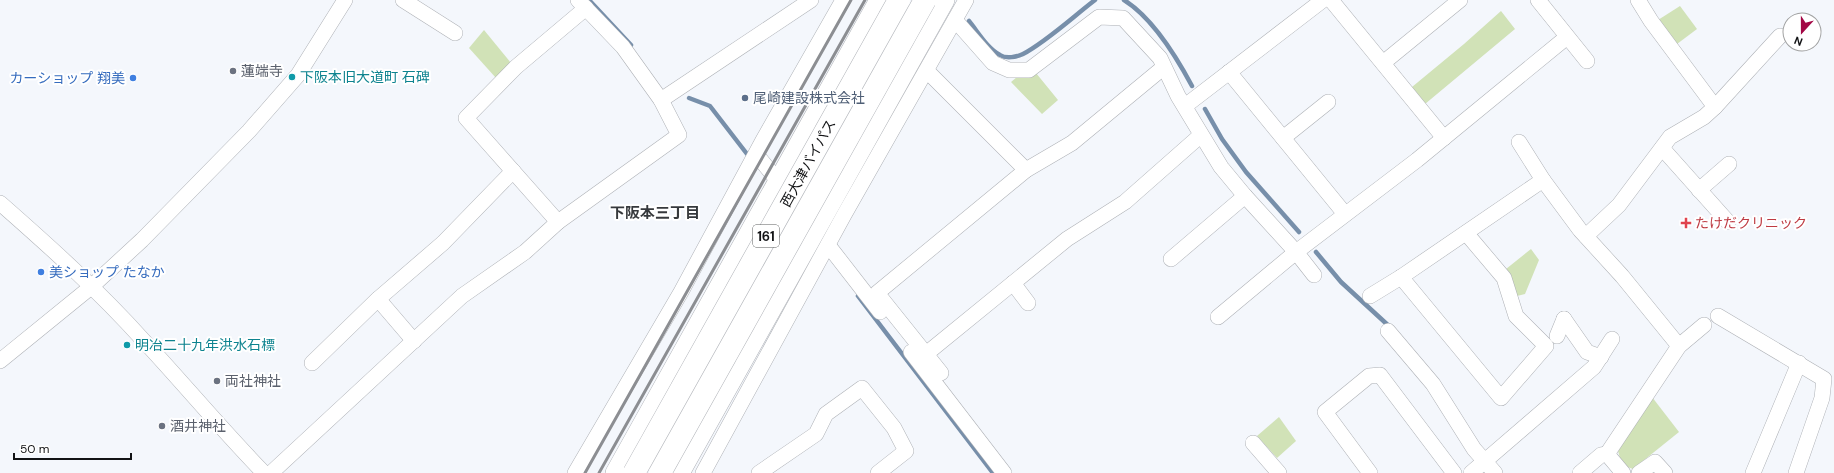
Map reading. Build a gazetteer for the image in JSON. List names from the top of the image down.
{
  "streets": {
    "highway": ["西大津バイパス", "161"]
  },
  "districts": ["下阪本三丁目"],
  "places": {
    "other": [
      "蓮端寺",
      "下阪本旧大道町 石碑",
      "カーショップ 翔美",
      "尾崎建設株式会社",
      "美ショップ たなか",
      "明冶二十九年洪水石標",
      "両社神社",
      "酒井神社"
    ],
    "health": ["たけだクリニック"]
  },
  "scale_bar": "50 m",
  "north": "bottom"
}
